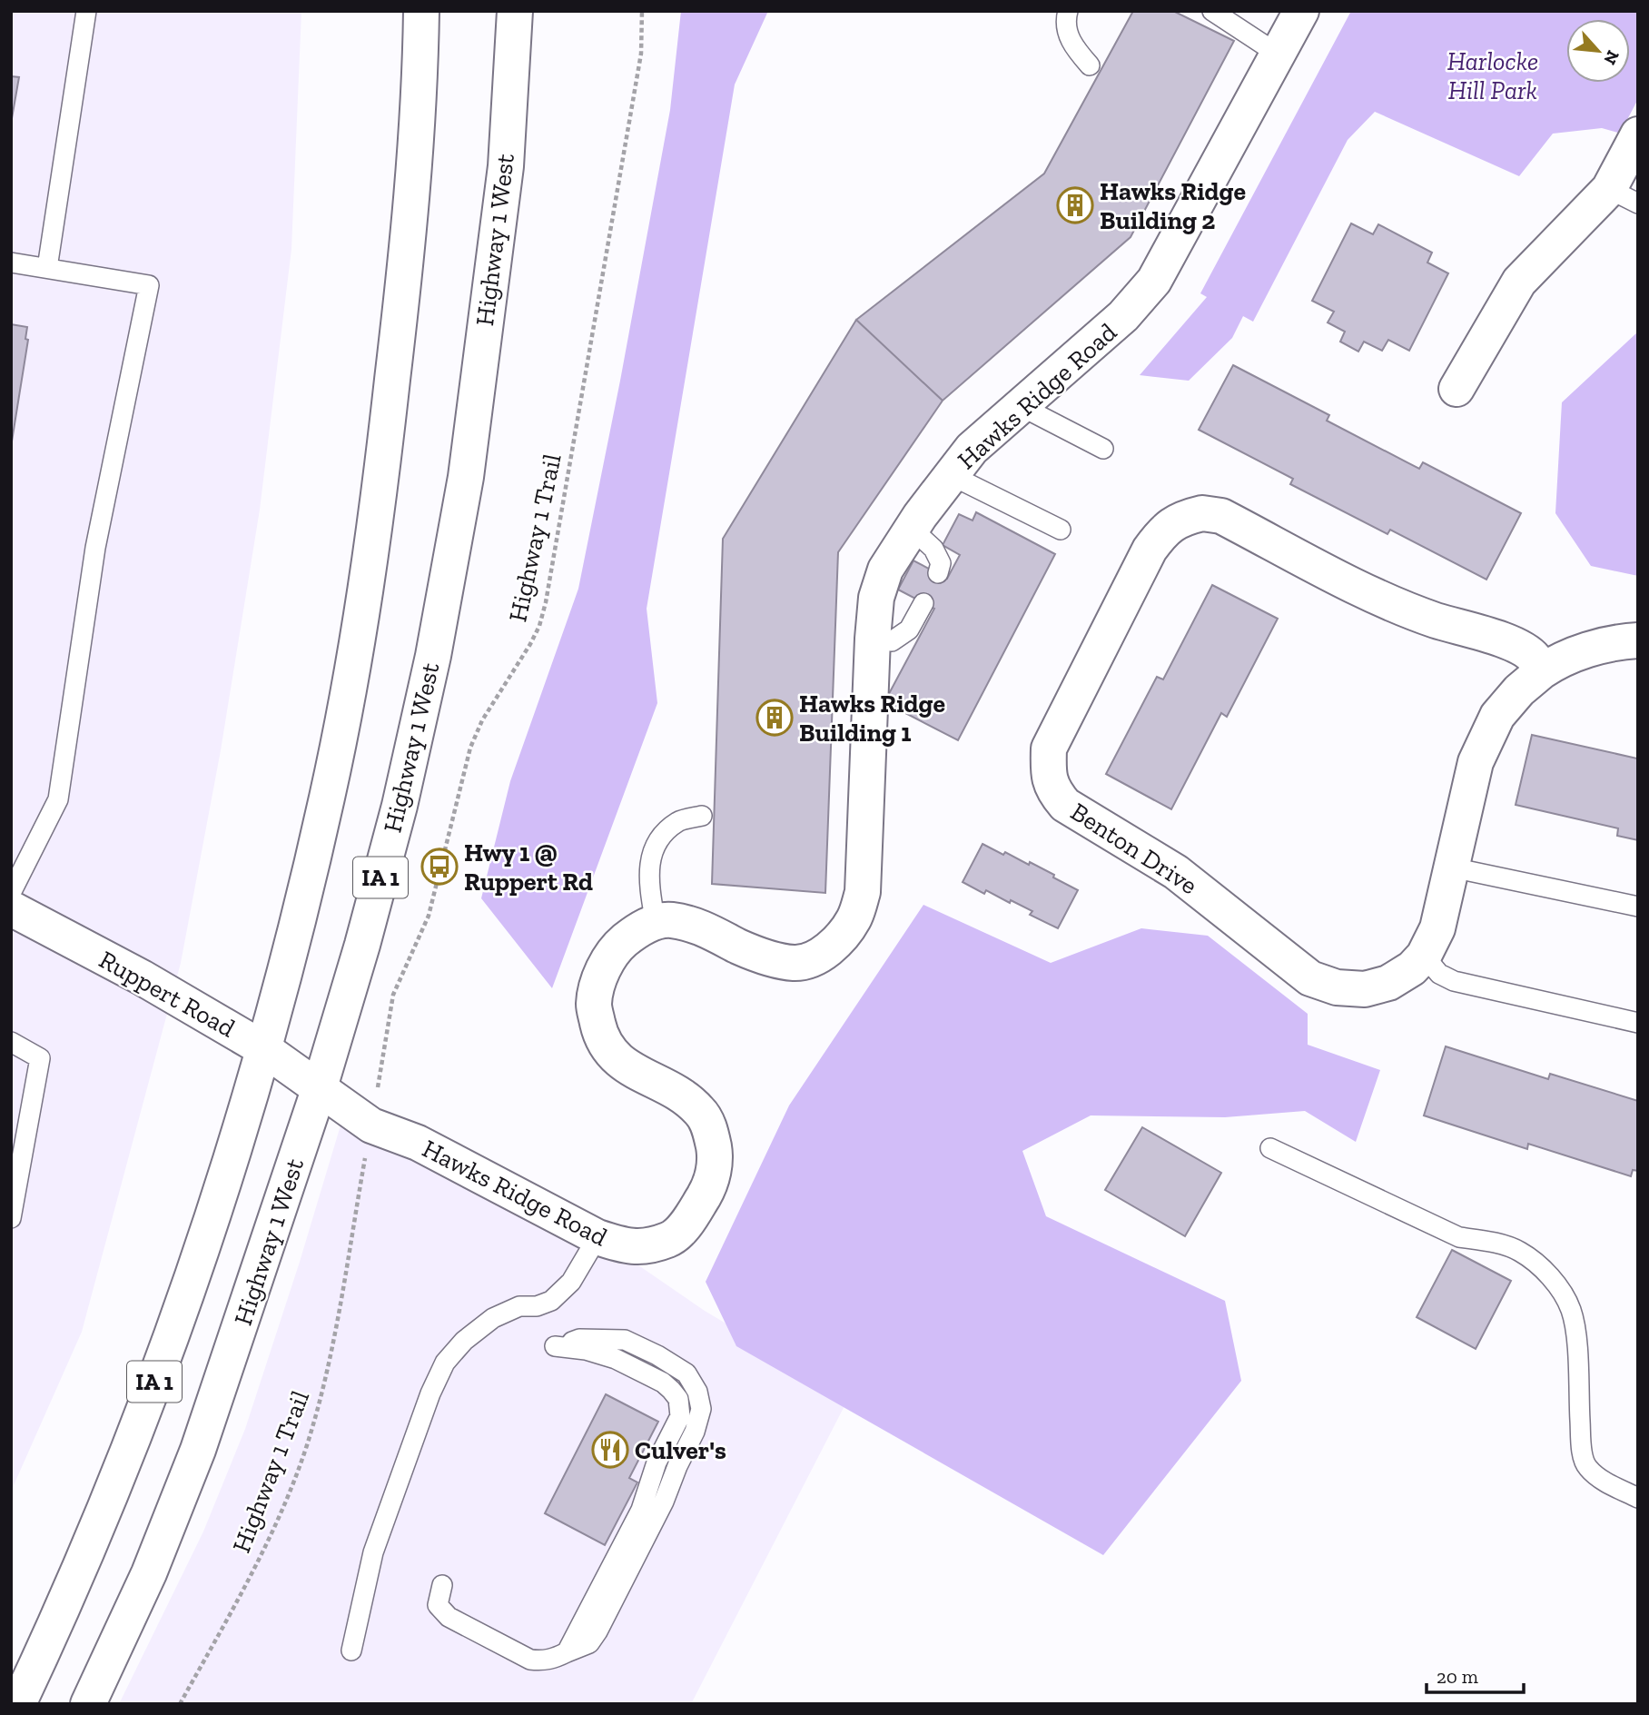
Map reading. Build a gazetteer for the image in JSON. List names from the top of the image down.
{
  "streets": {
    "street": [
      "Highway 1 West",
      "Hawks Ridge Road",
      "Benton Drive",
      "IA 1",
      "Ruppert Road"
    ],
    "path": ["Highway 1 Trail"]
  },
  "crossings": [
    ["Highway 1 West", "Hawks Ridge Road"],
    ["Highway 1 West", "Ruppert Road"],
    ["Hawks Ridge Road", "Ruppert Road"],
    ["IA 1", "Ruppert Road"]
  ],
  "parks": ["Harlocke Hill Park"],
  "places": {
    "building": ["Hawks Ridge Building 2", "Hawks Ridge Building 1"],
    "bus stop": ["Hwy 1 @ Ruppert Rd"],
    "restaurant": ["Culver's"]
  },
  "scale_bar": "20 m",
  "north": "bottom right"
}
